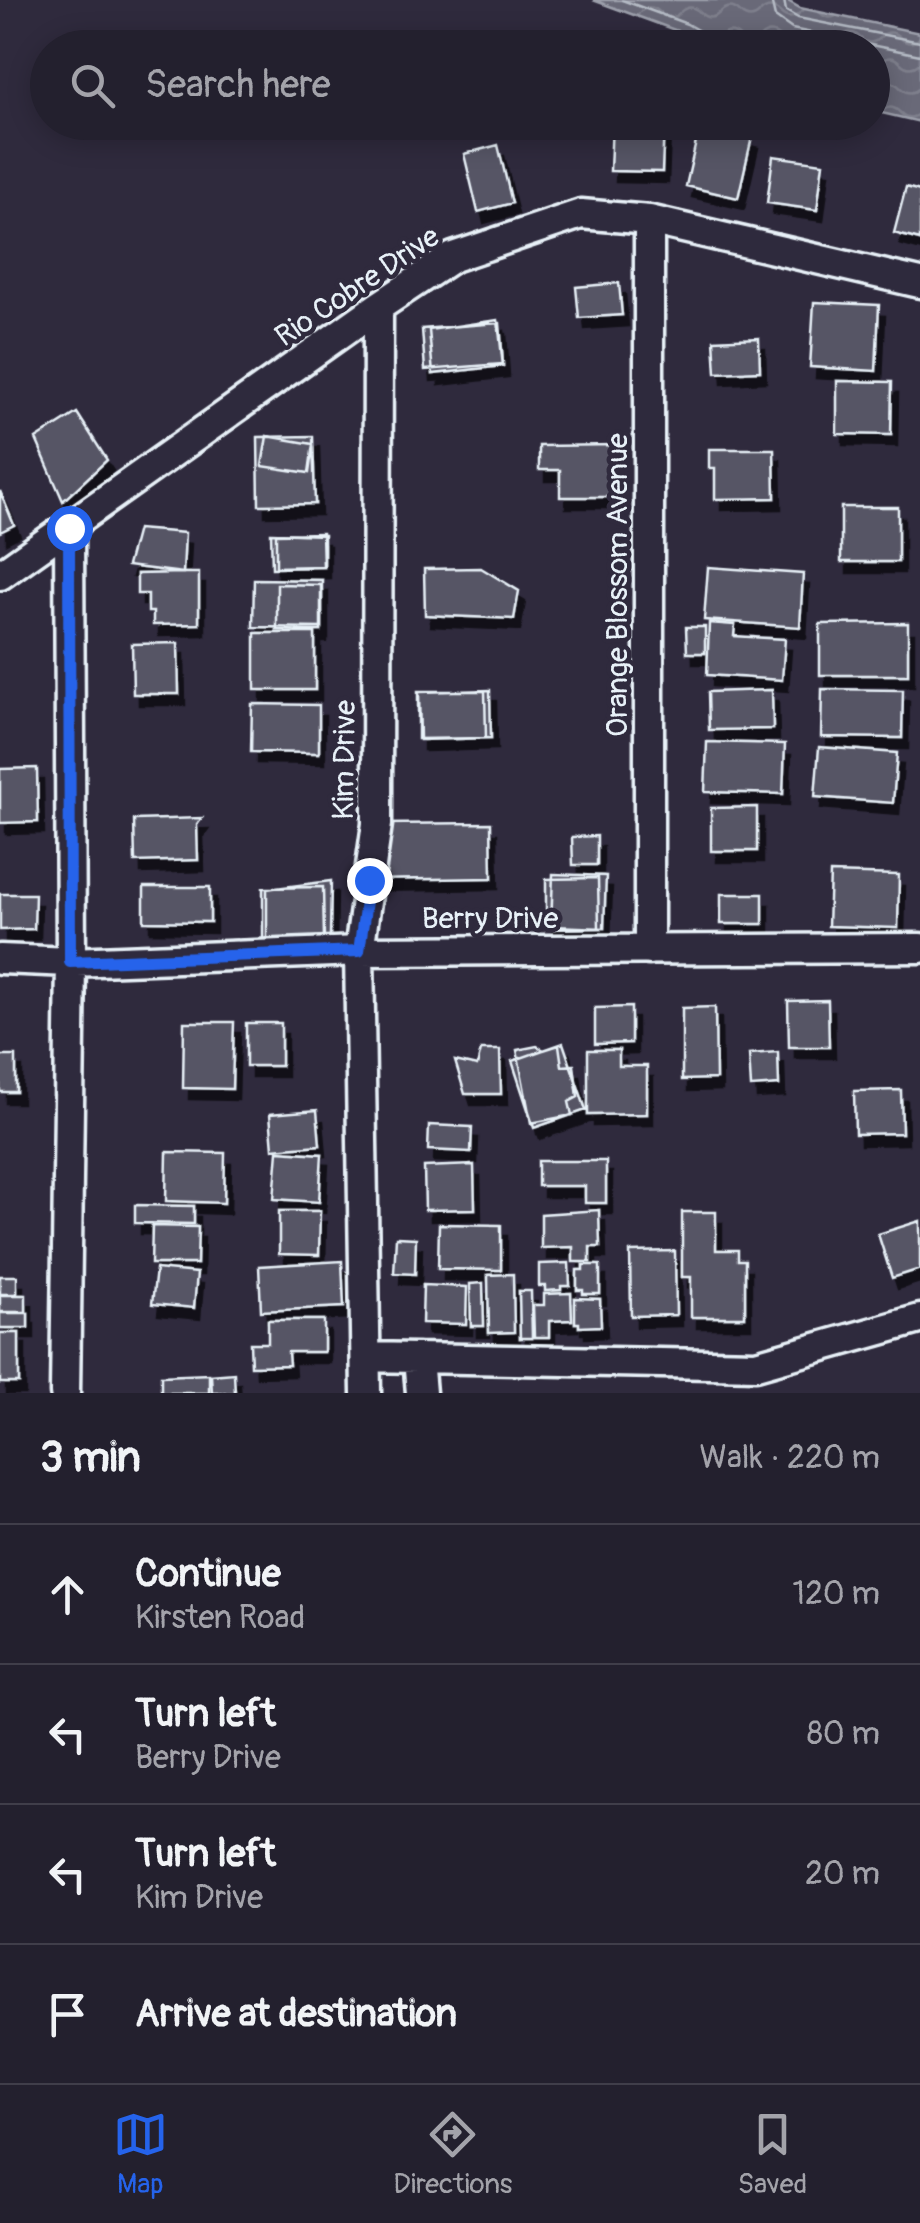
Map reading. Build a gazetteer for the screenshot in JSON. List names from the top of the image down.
{
  "streets": {
    "street": [
      "Rio Cobre Drive",
      "Orange Blossom Avenue",
      "Kim Drive",
      "Berry Drive"
    ]
  },
  "crossings": [
    ["Rio Cobre Drive", "Orange Blossom Avenue"],
    ["Rio Cobre Drive", "Kim Drive"],
    ["Orange Blossom Avenue", "Berry Drive"],
    ["Kim Drive", "Berry Drive"]
  ],
  "page": {
    "search": "Search here",
    "heading": ["3 min", "Walk · 220 m"],
    "list": [
      ["Continue", "Kirsten Road", "120 m"],
      ["Turn left", "Berry Drive", "80 m"],
      ["Turn left", "Kim Drive", "20 m"],
      "Arrive at destination"
    ],
    "nav": ["Map", "Directions", "Saved"]
  }
}
